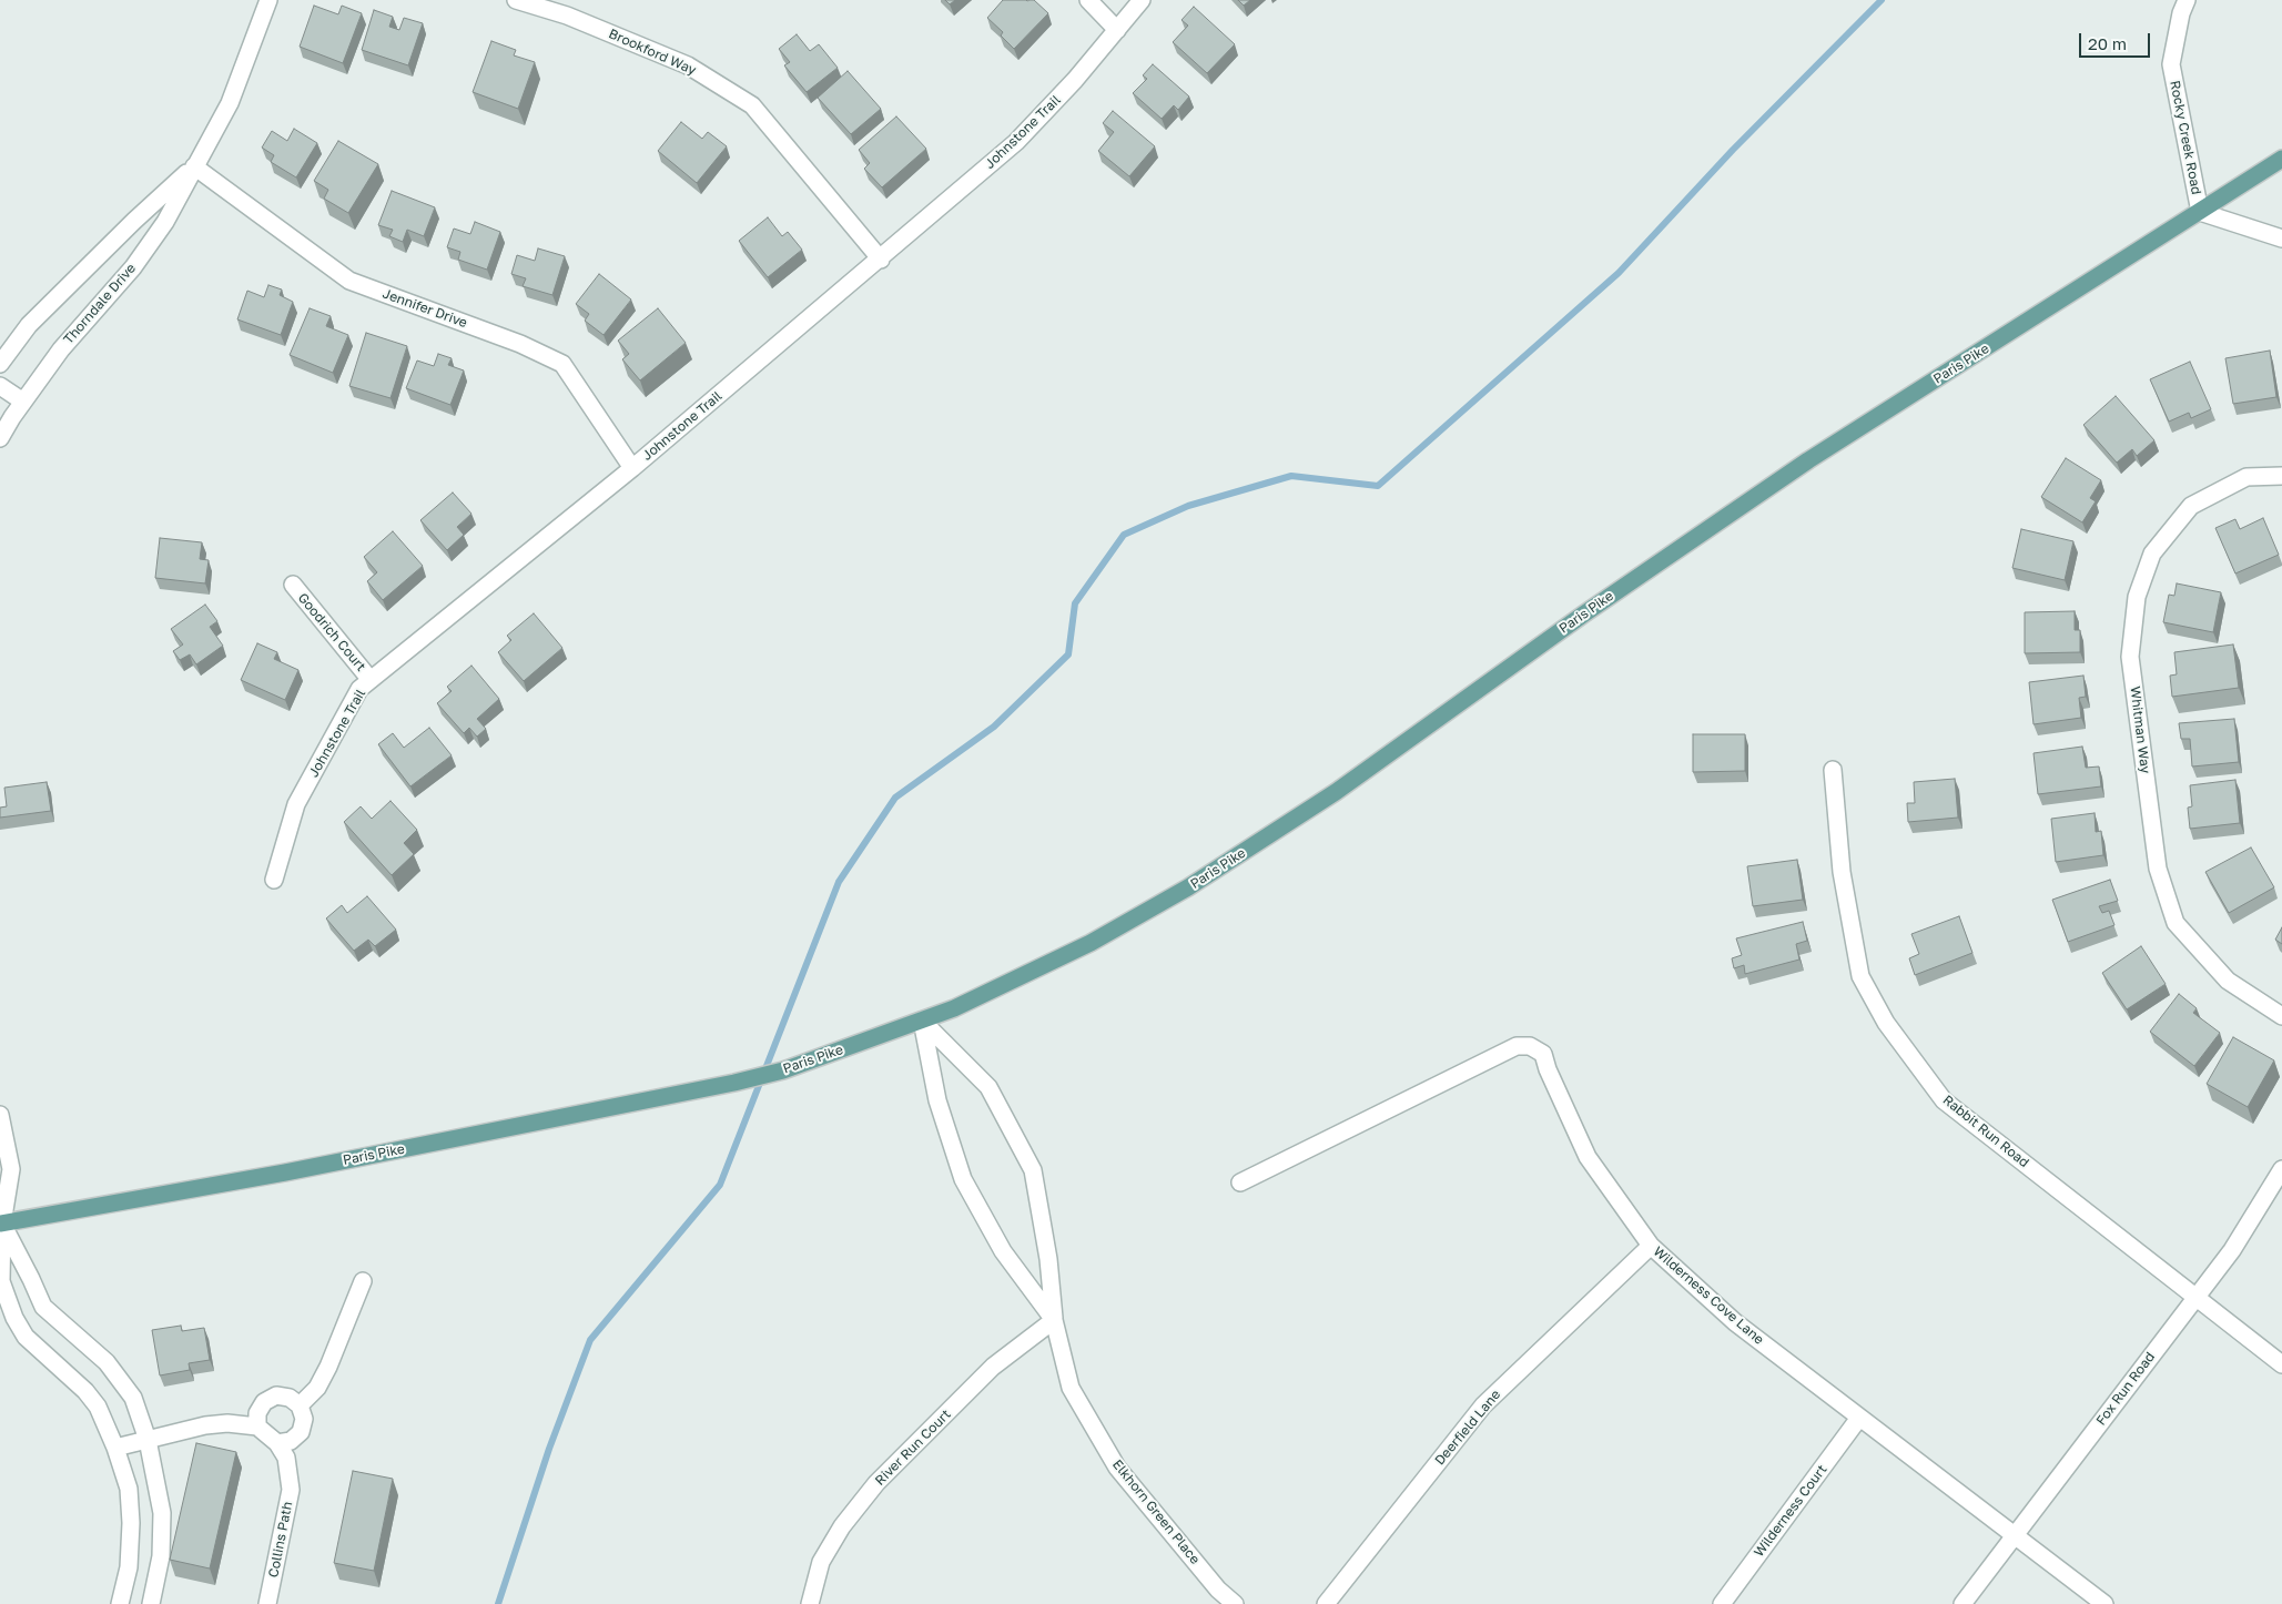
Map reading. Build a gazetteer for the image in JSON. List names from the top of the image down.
{
  "streets": {
    "main road": ["Paris Pike"],
    "street": [
      "Brookford Way",
      "Johnstone Trail",
      "Rocky Creek Road",
      "Thorndale Drive",
      "Jennifer Drive",
      "Goodrich Court",
      "Whitman Way",
      "Rabbit Run Road",
      "Wilderness Cove Lane",
      "Fox Run Road",
      "Deerfield Lane",
      "River Run Court",
      "Wilderness Court",
      "Elkhorn Green Place",
      "Collins Path"
    ]
  },
  "crossings": [
    ["Brookford Way", "Johnstone Trail"],
    ["Johnstone Trail", "Jennifer Drive"],
    ["Johnstone Trail", "Goodrich Court"],
    ["Rocky Creek Road", "Paris Pike"],
    ["Thorndale Drive", "Jennifer Drive"],
    ["Paris Pike", "Elkhorn Green Place"],
    ["Rabbit Run Road", "Fox Run Road"],
    ["Wilderness Cove Lane", "Fox Run Road"],
    ["Wilderness Cove Lane", "Deerfield Lane"],
    ["Wilderness Cove Lane", "Wilderness Court"],
    ["River Run Court", "Elkhorn Green Place"]
  ],
  "scale_bar": "20 m"
}
